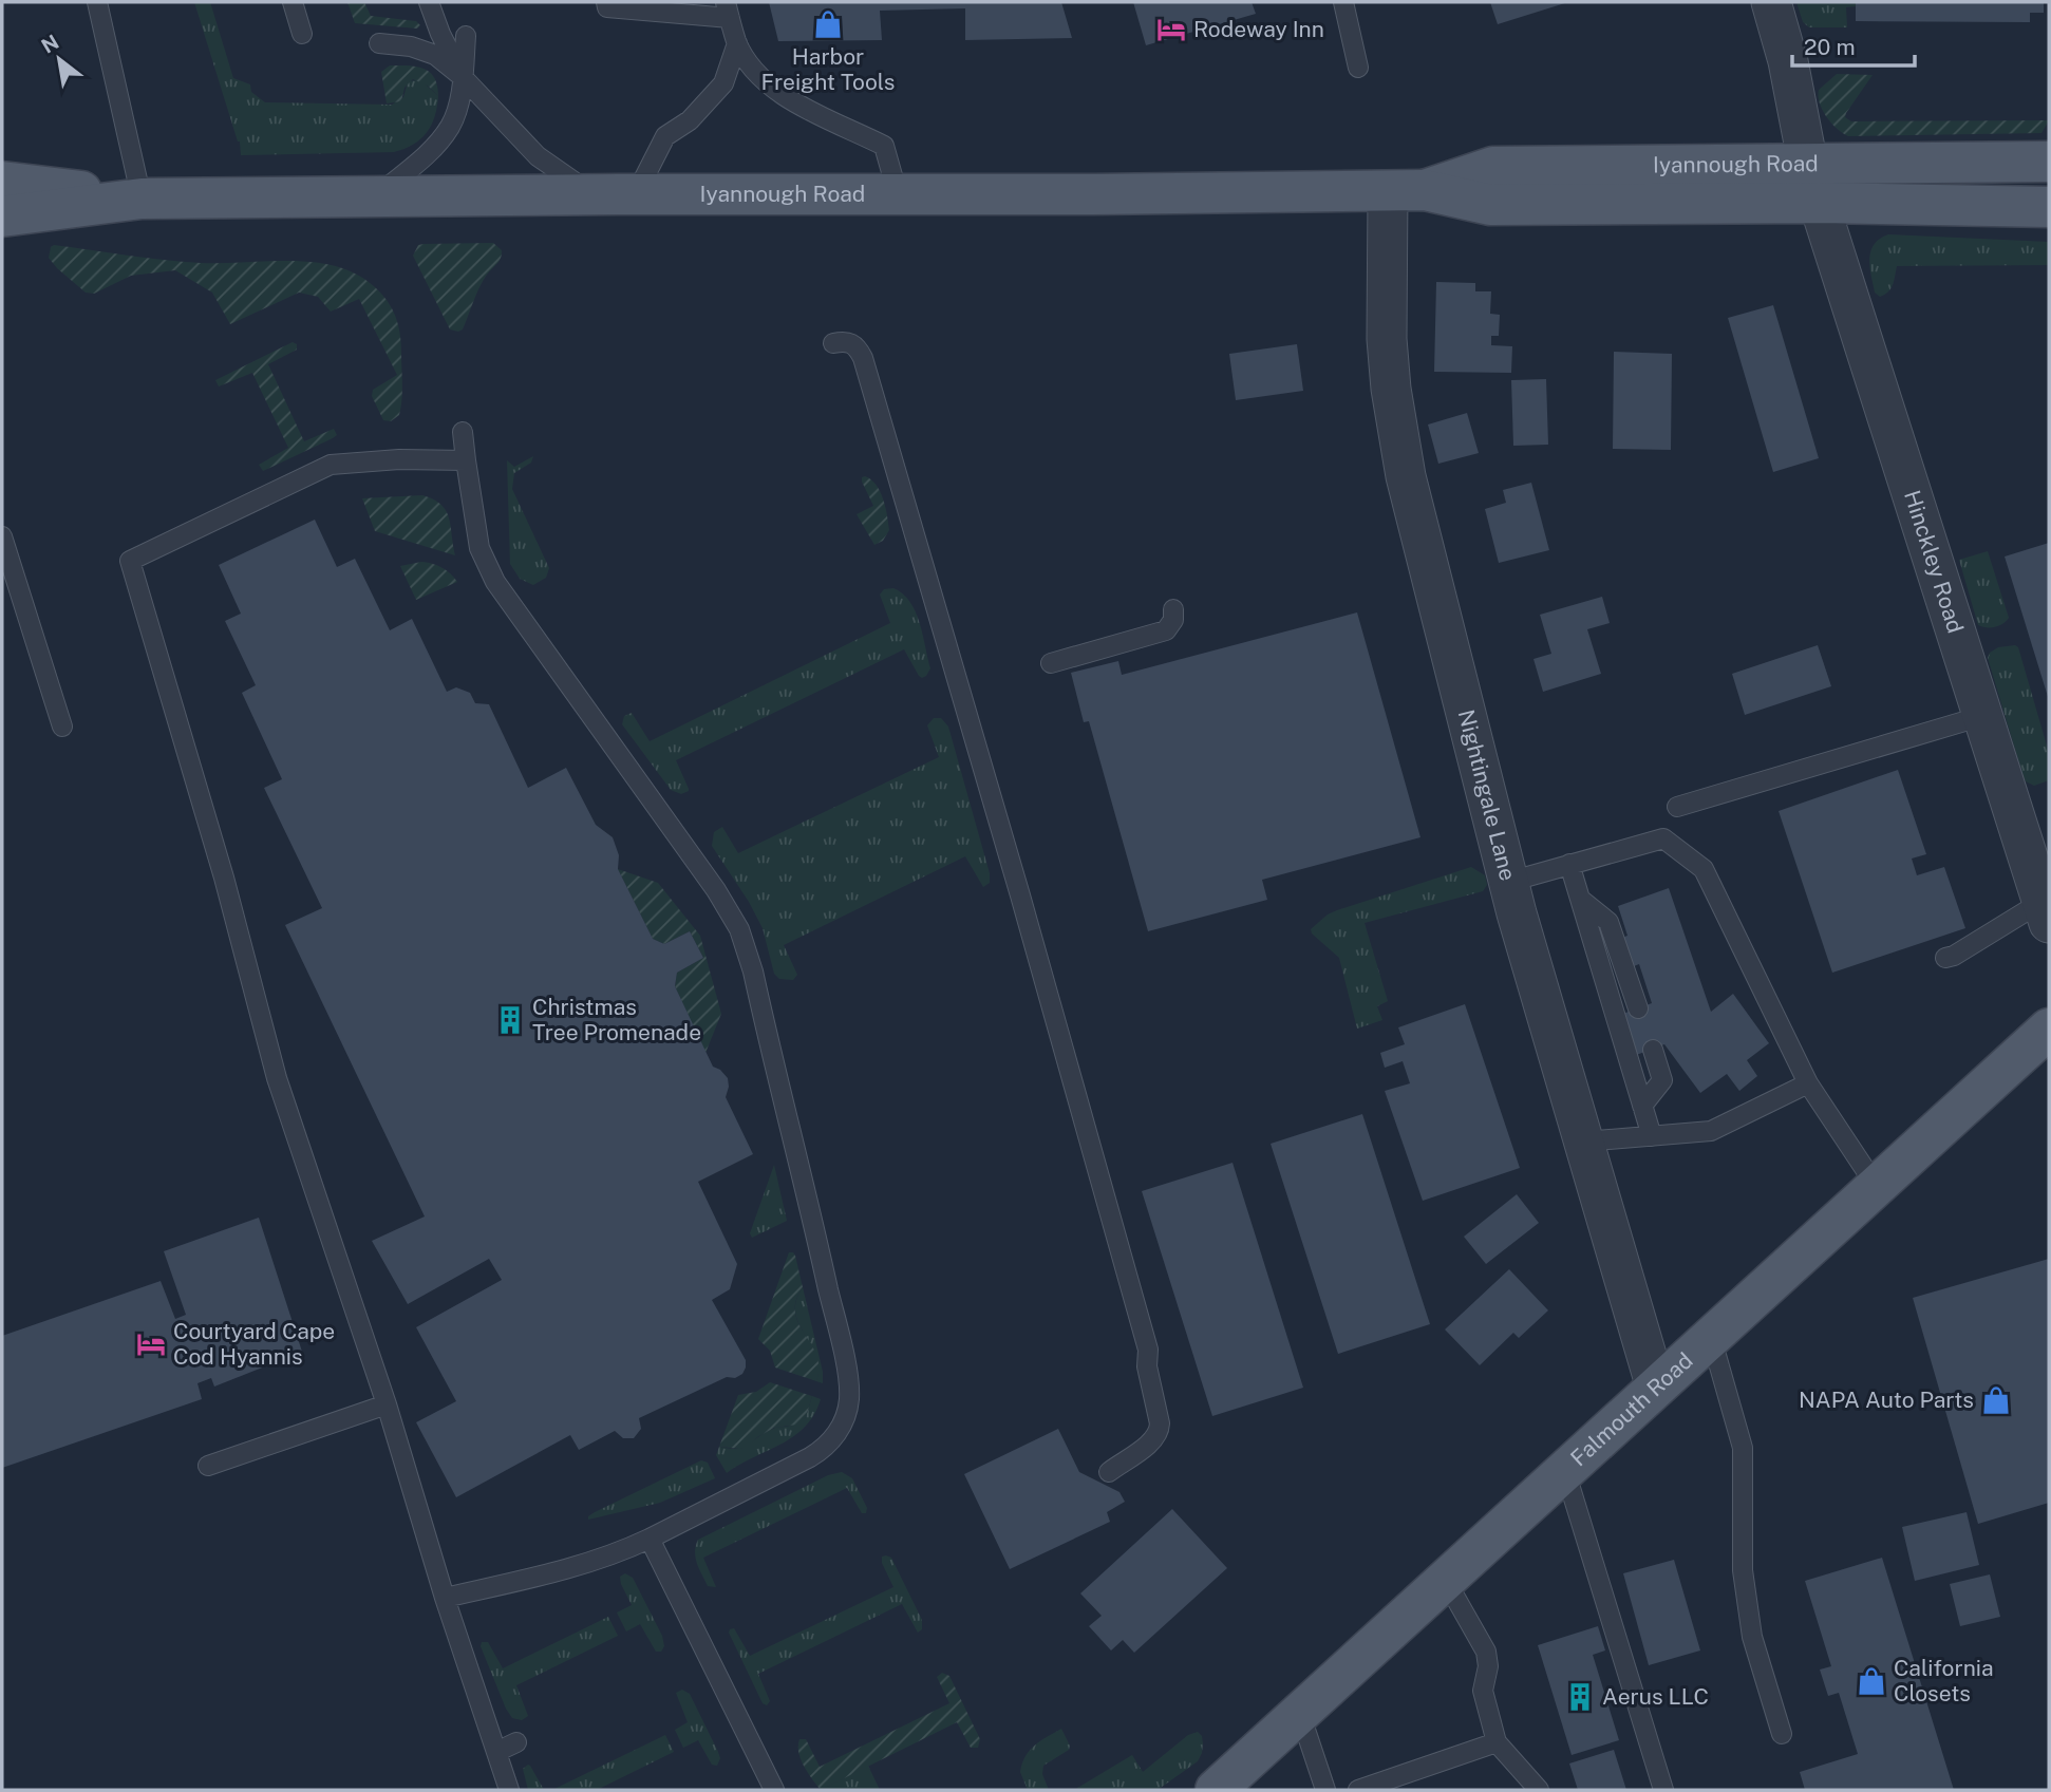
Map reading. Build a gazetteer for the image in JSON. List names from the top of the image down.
{
  "streets": {
    "main road": ["Iyannough Road", "Falmouth Road"],
    "street": ["Hinckley Road", "Nightingale Lane"]
  },
  "crossings": [
    ["Iyannough Road", "Hinckley Road"],
    ["Iyannough Road", "Nightingale Lane"],
    ["Nightingale Lane", "Falmouth Road"]
  ],
  "places": {
    "shop": ["Harbor Freight Tools", "NAPA Auto Parts", "California Closets"],
    "hotel": ["Rodeway Inn", "Courtyard Cape Cod Hyannis"],
    "building": ["Christmas Tree Promenade", "Aerus LLC"]
  },
  "scale_bar": "20 m",
  "north": "top left"
}
